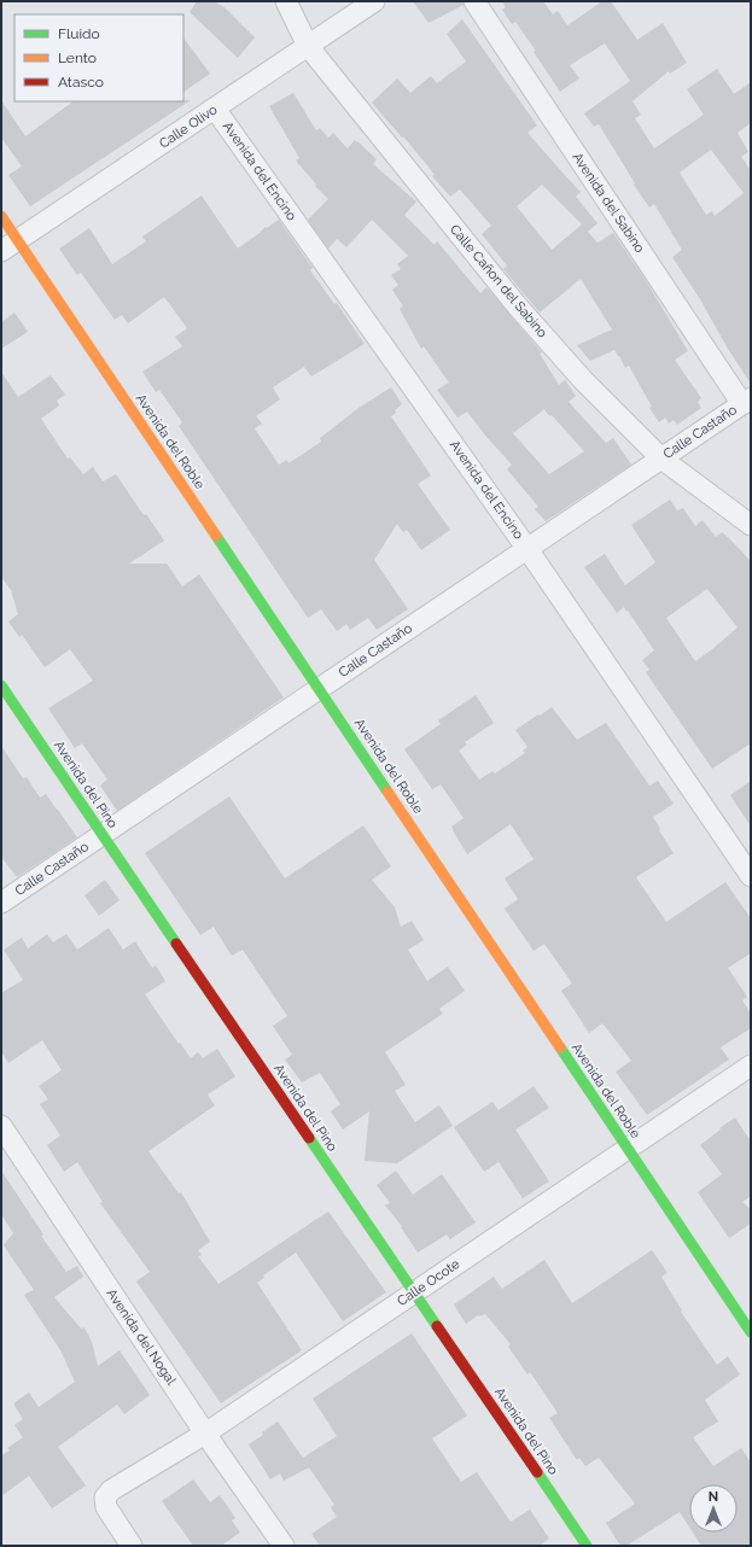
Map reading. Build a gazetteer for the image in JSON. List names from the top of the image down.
{
  "streets": {
    "street": [
      "Calle Olivo",
      "Avenida del Encino",
      "Avenida del Sabino",
      "Calle Cañon del Sabino",
      "Calle Castaño",
      "Avenida del Roble",
      "Avenida del Pino",
      "Calle Ocote",
      "Avenida del Nogal"
    ]
  },
  "crossings": [
    ["Calle Olivo", "Avenida del Encino"],
    ["Calle Olivo", "Calle Cañon del Sabino"],
    ["Calle Olivo", "Avenida del Roble"],
    ["Avenida del Encino", "Calle Castaño"],
    ["Avenida del Sabino", "Calle Castaño"],
    ["Calle Cañon del Sabino", "Calle Castaño"],
    ["Calle Castaño", "Avenida del Roble"],
    ["Calle Castaño", "Avenida del Pino"],
    ["Avenida del Roble", "Calle Ocote"],
    ["Avenida del Pino", "Calle Ocote"],
    ["Calle Ocote", "Avenida del Nogal"]
  ],
  "legend": ["Fluido", "Lento", "Atasco"],
  "north": "top"
}
